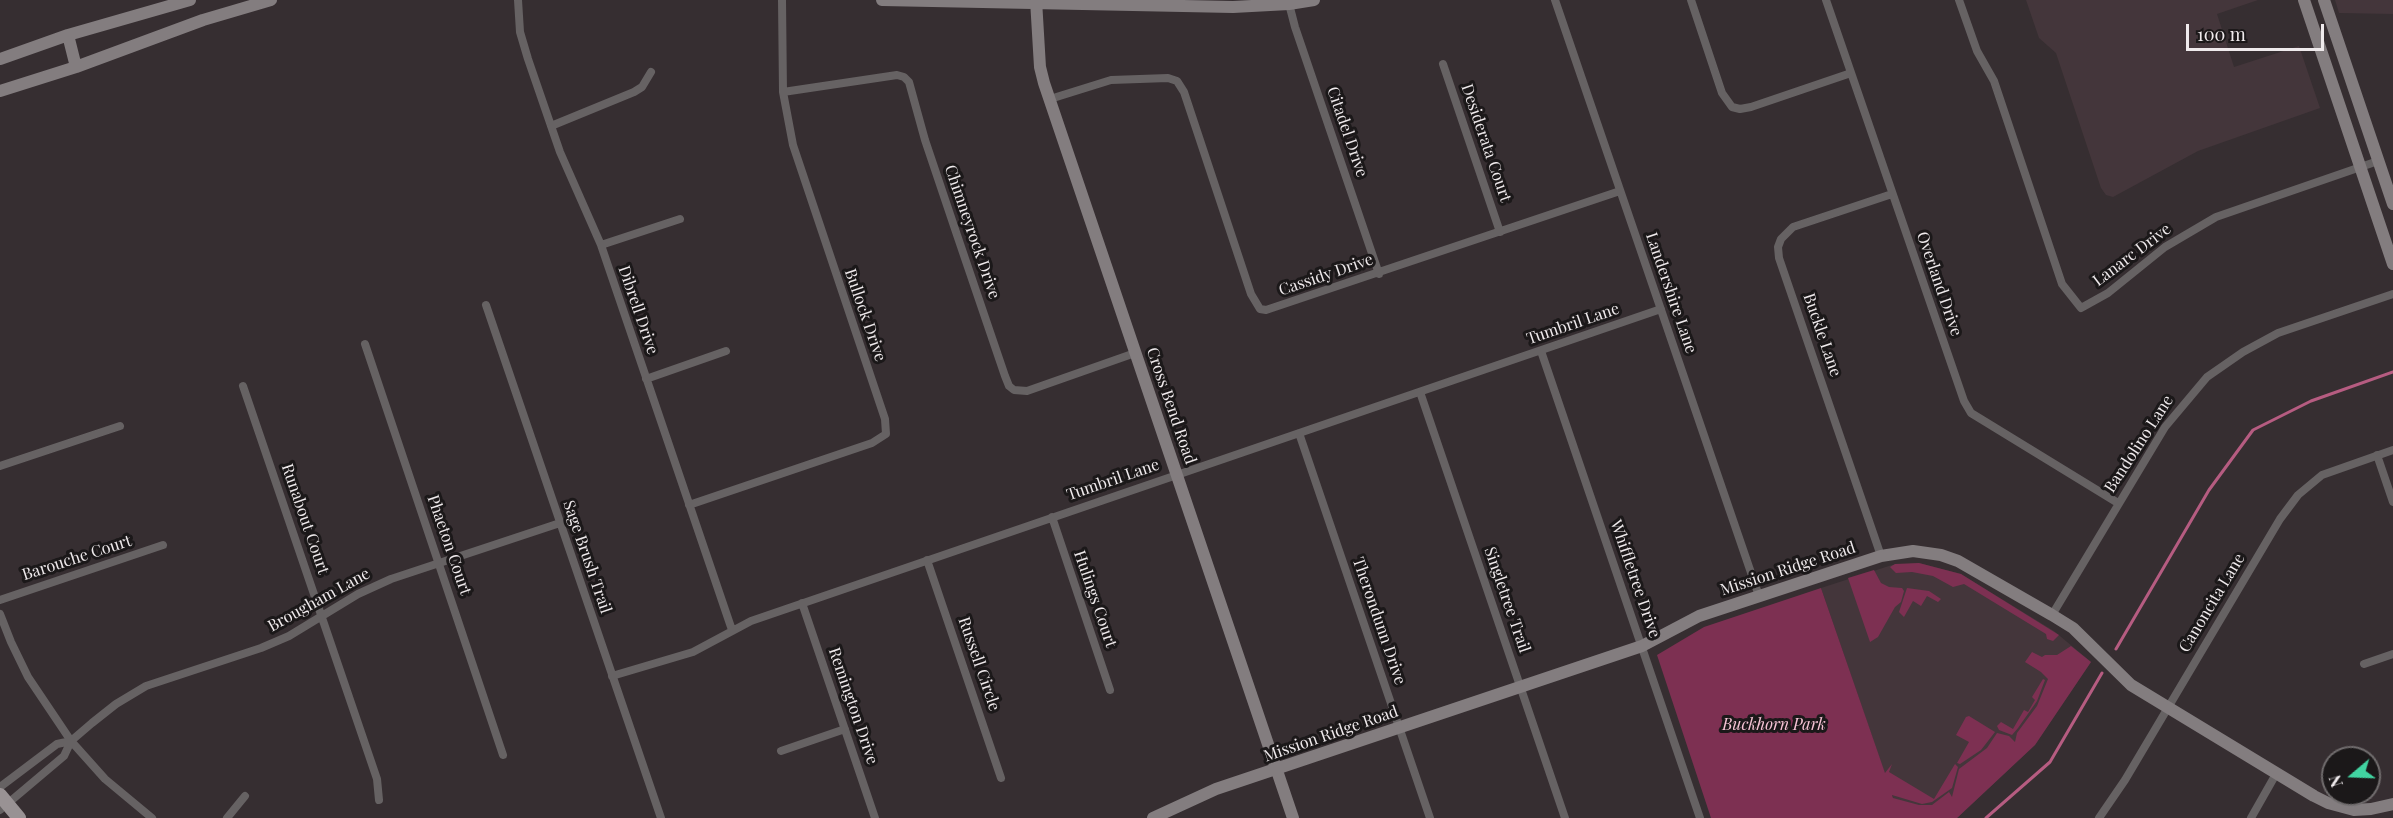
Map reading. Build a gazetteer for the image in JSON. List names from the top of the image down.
{
  "streets": {
    "street": [
      "Citadel Drive",
      "Desiderata Court",
      "Chimneyrock Drive",
      "Lanarc Drive",
      "Cassidy Drive",
      "Overland Drive",
      "Landershire Lane",
      "Dibrell Drive",
      "Bullock Drive",
      "Tumbril Lane",
      "Buckle Lane",
      "Cross Bend Road",
      "Bandolino Lane",
      "Runabout Court",
      "Phaeton Court",
      "Sage Brush Trail",
      "Barouche Court",
      "Mission Ridge Road",
      "Whiffletree Drive",
      "Hulings Court",
      "Brougham Lane",
      "Singletree Trail",
      "Canoncita Lane",
      "Therondunn Drive",
      "Russell Circle",
      "Remington Drive"
    ]
  },
  "crossings": [
    ["Citadel Drive", "Cassidy Drive"],
    ["Desiderata Court", "Cassidy Drive"],
    ["Chimneyrock Drive", "Bullock Drive"],
    ["Chimneyrock Drive", "Cross Bend Road"],
    ["Cassidy Drive", "Landershire Lane"],
    ["Cassidy Drive", "Cross Bend Road"],
    ["Overland Drive", "Buckle Lane"],
    ["Overland Drive", "Bandolino Lane"],
    ["Landershire Lane", "Tumbril Lane"],
    ["Landershire Lane", "Mission Ridge Road"],
    ["Dibrell Drive", "Bullock Drive"],
    ["Dibrell Drive", "Tumbril Lane"],
    ["Tumbril Lane", "Cross Bend Road"],
    ["Tumbril Lane", "Sage Brush Trail"],
    ["Tumbril Lane", "Whiffletree Drive"],
    ["Tumbril Lane", "Hulings Court"],
    ["Tumbril Lane", "Singletree Trail"],
    ["Tumbril Lane", "Therondunn Drive"],
    ["Tumbril Lane", "Russell Circle"],
    ["Tumbril Lane", "Remington Drive"],
    ["Buckle Lane", "Mission Ridge Road"],
    ["Cross Bend Road", "Mission Ridge Road"],
    ["Bandolino Lane", "Mission Ridge Road"],
    ["Runabout Court", "Brougham Lane"],
    ["Phaeton Court", "Brougham Lane"],
    ["Sage Brush Trail", "Brougham Lane"],
    ["Mission Ridge Road", "Whiffletree Drive"],
    ["Mission Ridge Road", "Singletree Trail"],
    ["Mission Ridge Road", "Canoncita Lane"],
    ["Mission Ridge Road", "Therondunn Drive"]
  ],
  "parks": ["Buckhorn Park"],
  "scale_bar": "100 m",
  "north": "left"
}
